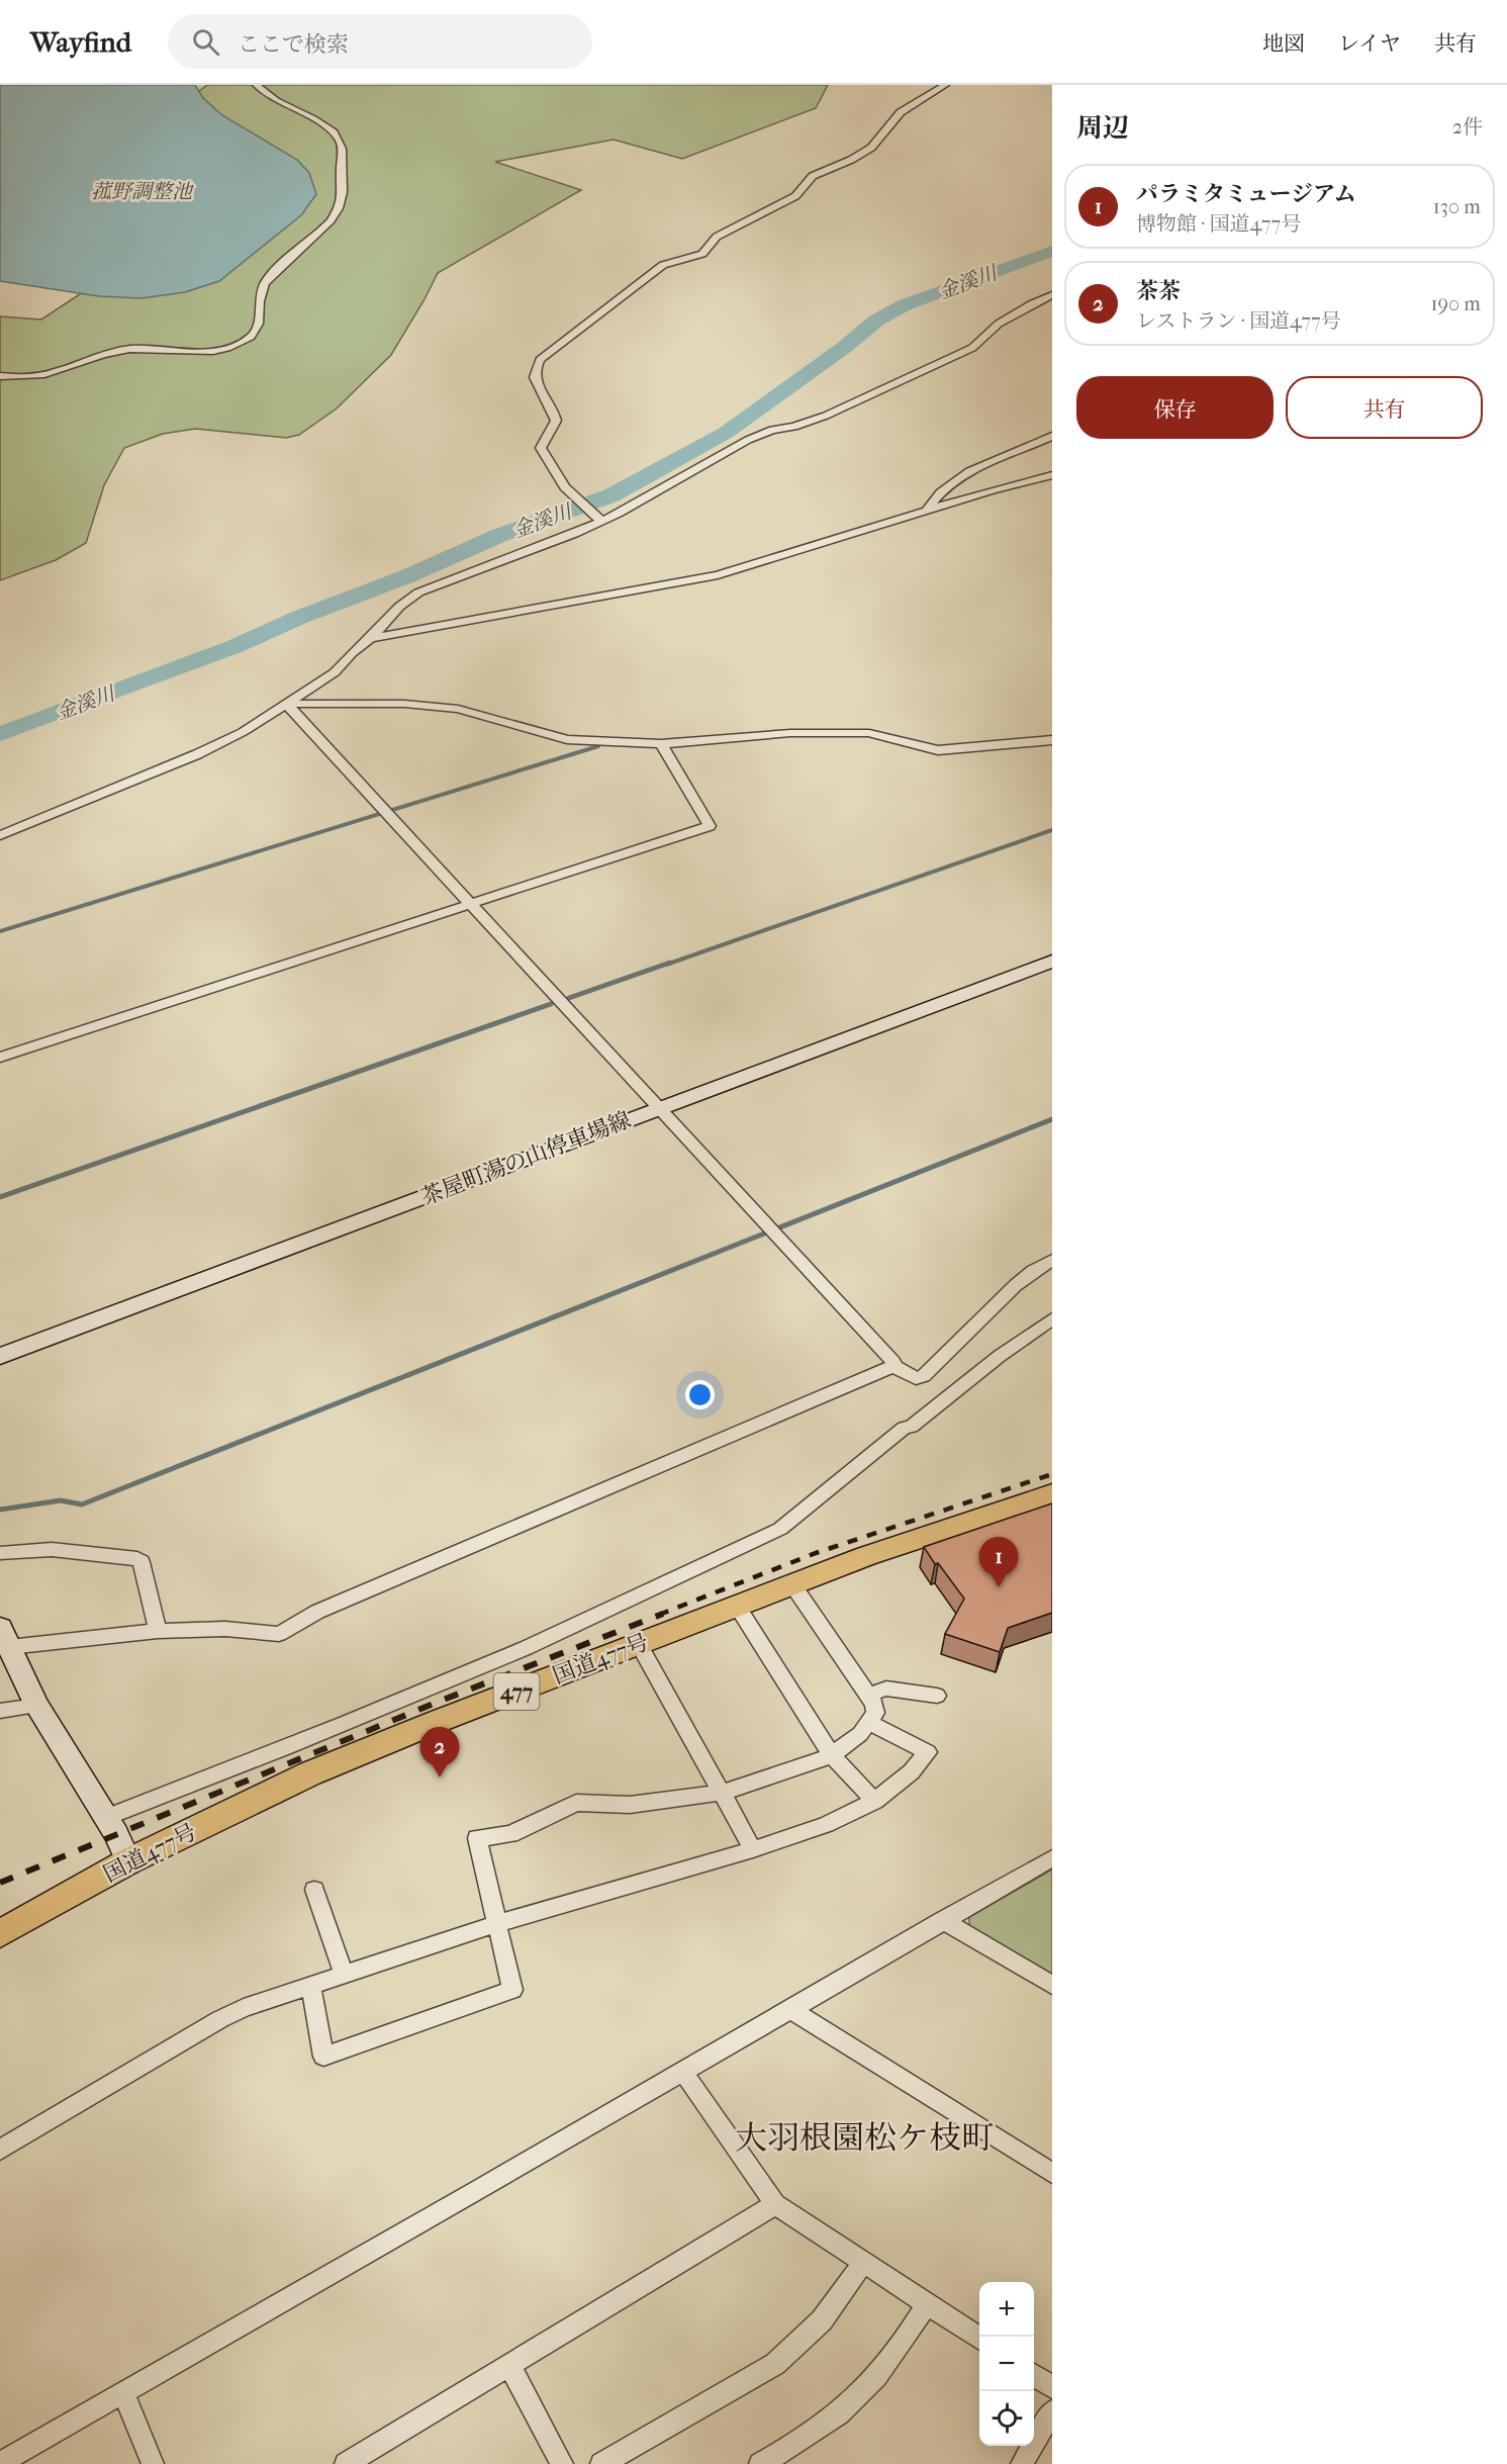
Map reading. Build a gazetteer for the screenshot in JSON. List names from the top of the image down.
{
  "streets": {
    "highway": ["国道477号", "477"],
    "main road": ["茶屋町湯の山停車場線"]
  },
  "districts": ["大羽根園松ケ枝町"],
  "water": ["菰野調整池", "金溪川"],
  "page": {
    "header": "Wayfind",
    "search": "ここで検索",
    "nav": ["地図", "レイヤ", "共有"],
    "heading": ["周辺", "2件"],
    "list": [
      {
        "mark": "1",
        "name": "パラミタミュージアム",
        "note": "博物館 · 国道477号",
        "value": "130 m"
      },
      {
        "mark": "2",
        "name": "茶茶",
        "note": "レストラン · 国道477号",
        "value": "190 m"
      }
    ],
    "buttons": ["保存", "共有"],
    "pins": ["1", "2"],
    "map_buttons": ["+", "−"]
  }
}
